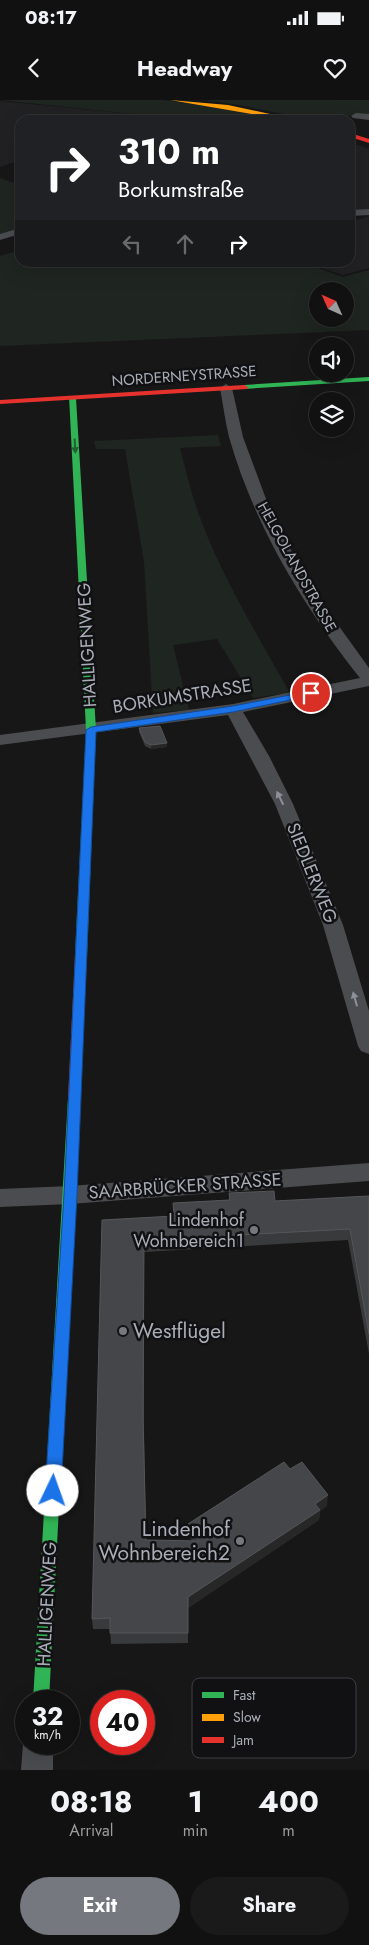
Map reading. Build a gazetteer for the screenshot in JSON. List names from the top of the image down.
{
  "streets": {
    "street": [
      "NORDERNEYSTRASSE",
      "HELGOLANDSTRASSE",
      "HALLIGENWEG",
      "BORKUMSTRASSE",
      "SIEDLERWEG",
      "SAARBRÜCKER STRASSE"
    ]
  },
  "crossings": [
    ["NORDERNEYSTRASSE", "HELGOLANDSTRASSE"],
    ["NORDERNEYSTRASSE", "HALLIGENWEG"],
    ["HELGOLANDSTRASSE", "BORKUMSTRASSE"],
    ["HALLIGENWEG", "BORKUMSTRASSE"],
    ["HALLIGENWEG", "SAARBRÜCKER STRASSE"],
    ["BORKUMSTRASSE", "SIEDLERWEG"]
  ],
  "one_way": ["SIEDLERWEG"],
  "places": ["Lindenhof Wohnbereich1", "Westflügel", "Lindenhof Wohnbereich2"],
  "legend": ["Fast", "Slow", "Jam"],
  "north": "top left",
  "page": {
    "status": "08:17",
    "header": "Headway",
    "turn": ["310 m", "Borkumstraße"],
    "speed": "32 km/h",
    "limit": "40",
    "eta": [
      "08:18",
      "Arrival",
      "1",
      "min",
      "400",
      "m"
    ],
    "buttons": ["Exit", "Share"]
  }
}
